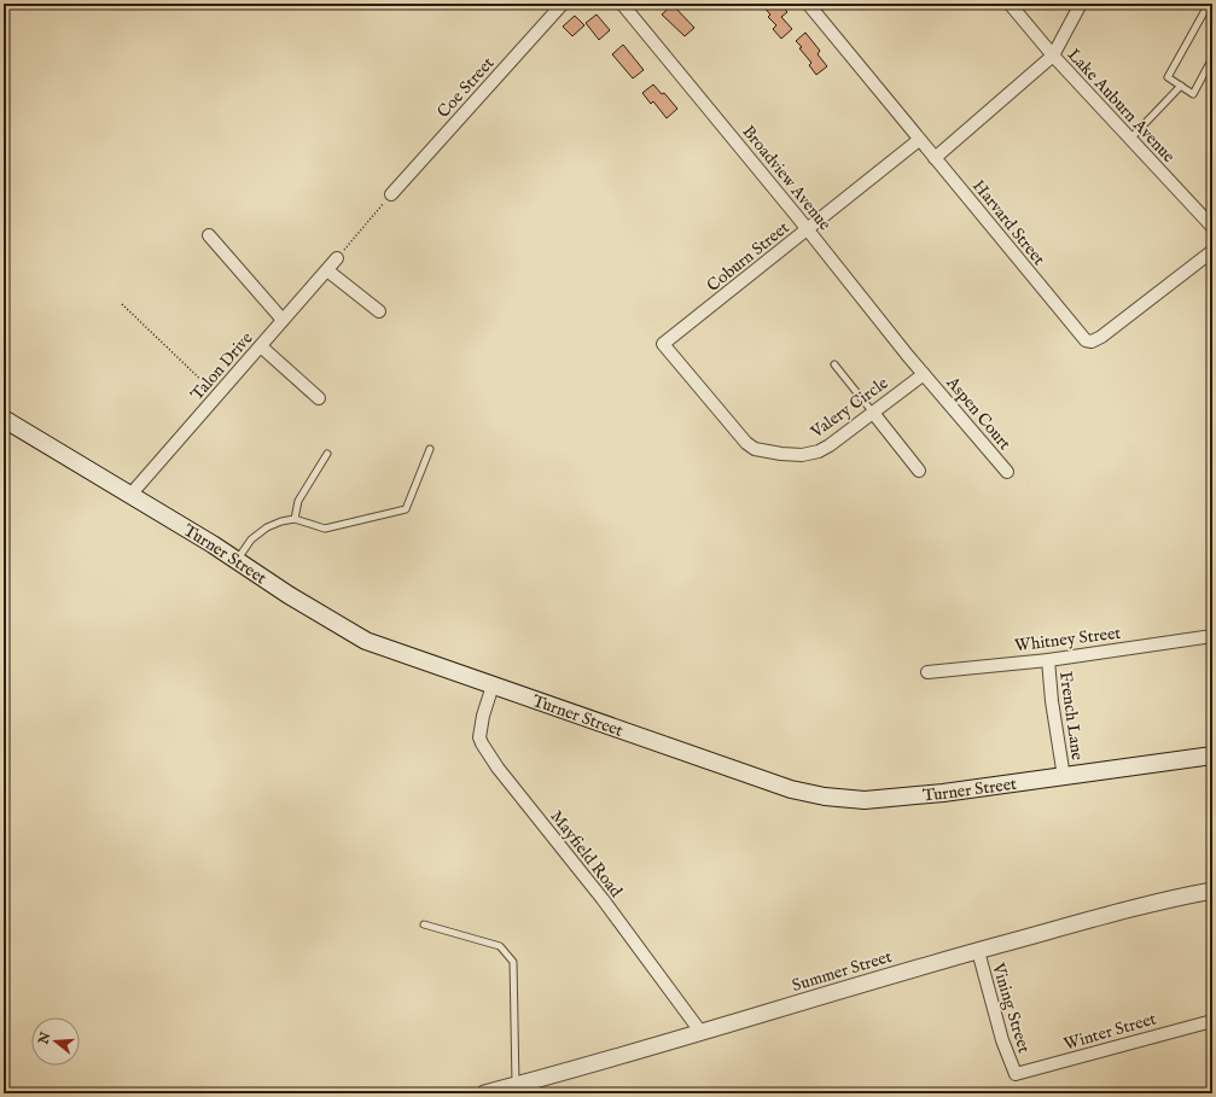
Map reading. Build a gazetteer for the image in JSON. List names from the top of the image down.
{
  "streets": {
    "main road": ["Turner Street"],
    "street": [
      "Coe Street",
      "Lake Auburn Avenue",
      "Broadview Avenue",
      "Harvard Street",
      "Coburn Street",
      "Talon Drive",
      "Valery Circle",
      "Aspen Court",
      "Whitney Street",
      "French Lane",
      "Mayfield Road",
      "Summer Street",
      "Vining Street",
      "Winter Street"
    ]
  },
  "crossings": [
    ["Broadview Avenue", "Coburn Street"],
    ["Broadview Avenue", "Valery Circle"],
    ["Broadview Avenue", "Aspen Court"],
    ["Harvard Street", "Coburn Street"],
    ["Coburn Street", "Valery Circle"],
    ["Talon Drive", "Turner Street"],
    ["Valery Circle", "Aspen Court"],
    ["Turner Street", "French Lane"],
    ["Turner Street", "Mayfield Road"],
    ["Whitney Street", "French Lane"],
    ["Mayfield Road", "Summer Street"],
    ["Summer Street", "Vining Street"],
    ["Vining Street", "Winter Street"]
  ],
  "north": "left"
}
